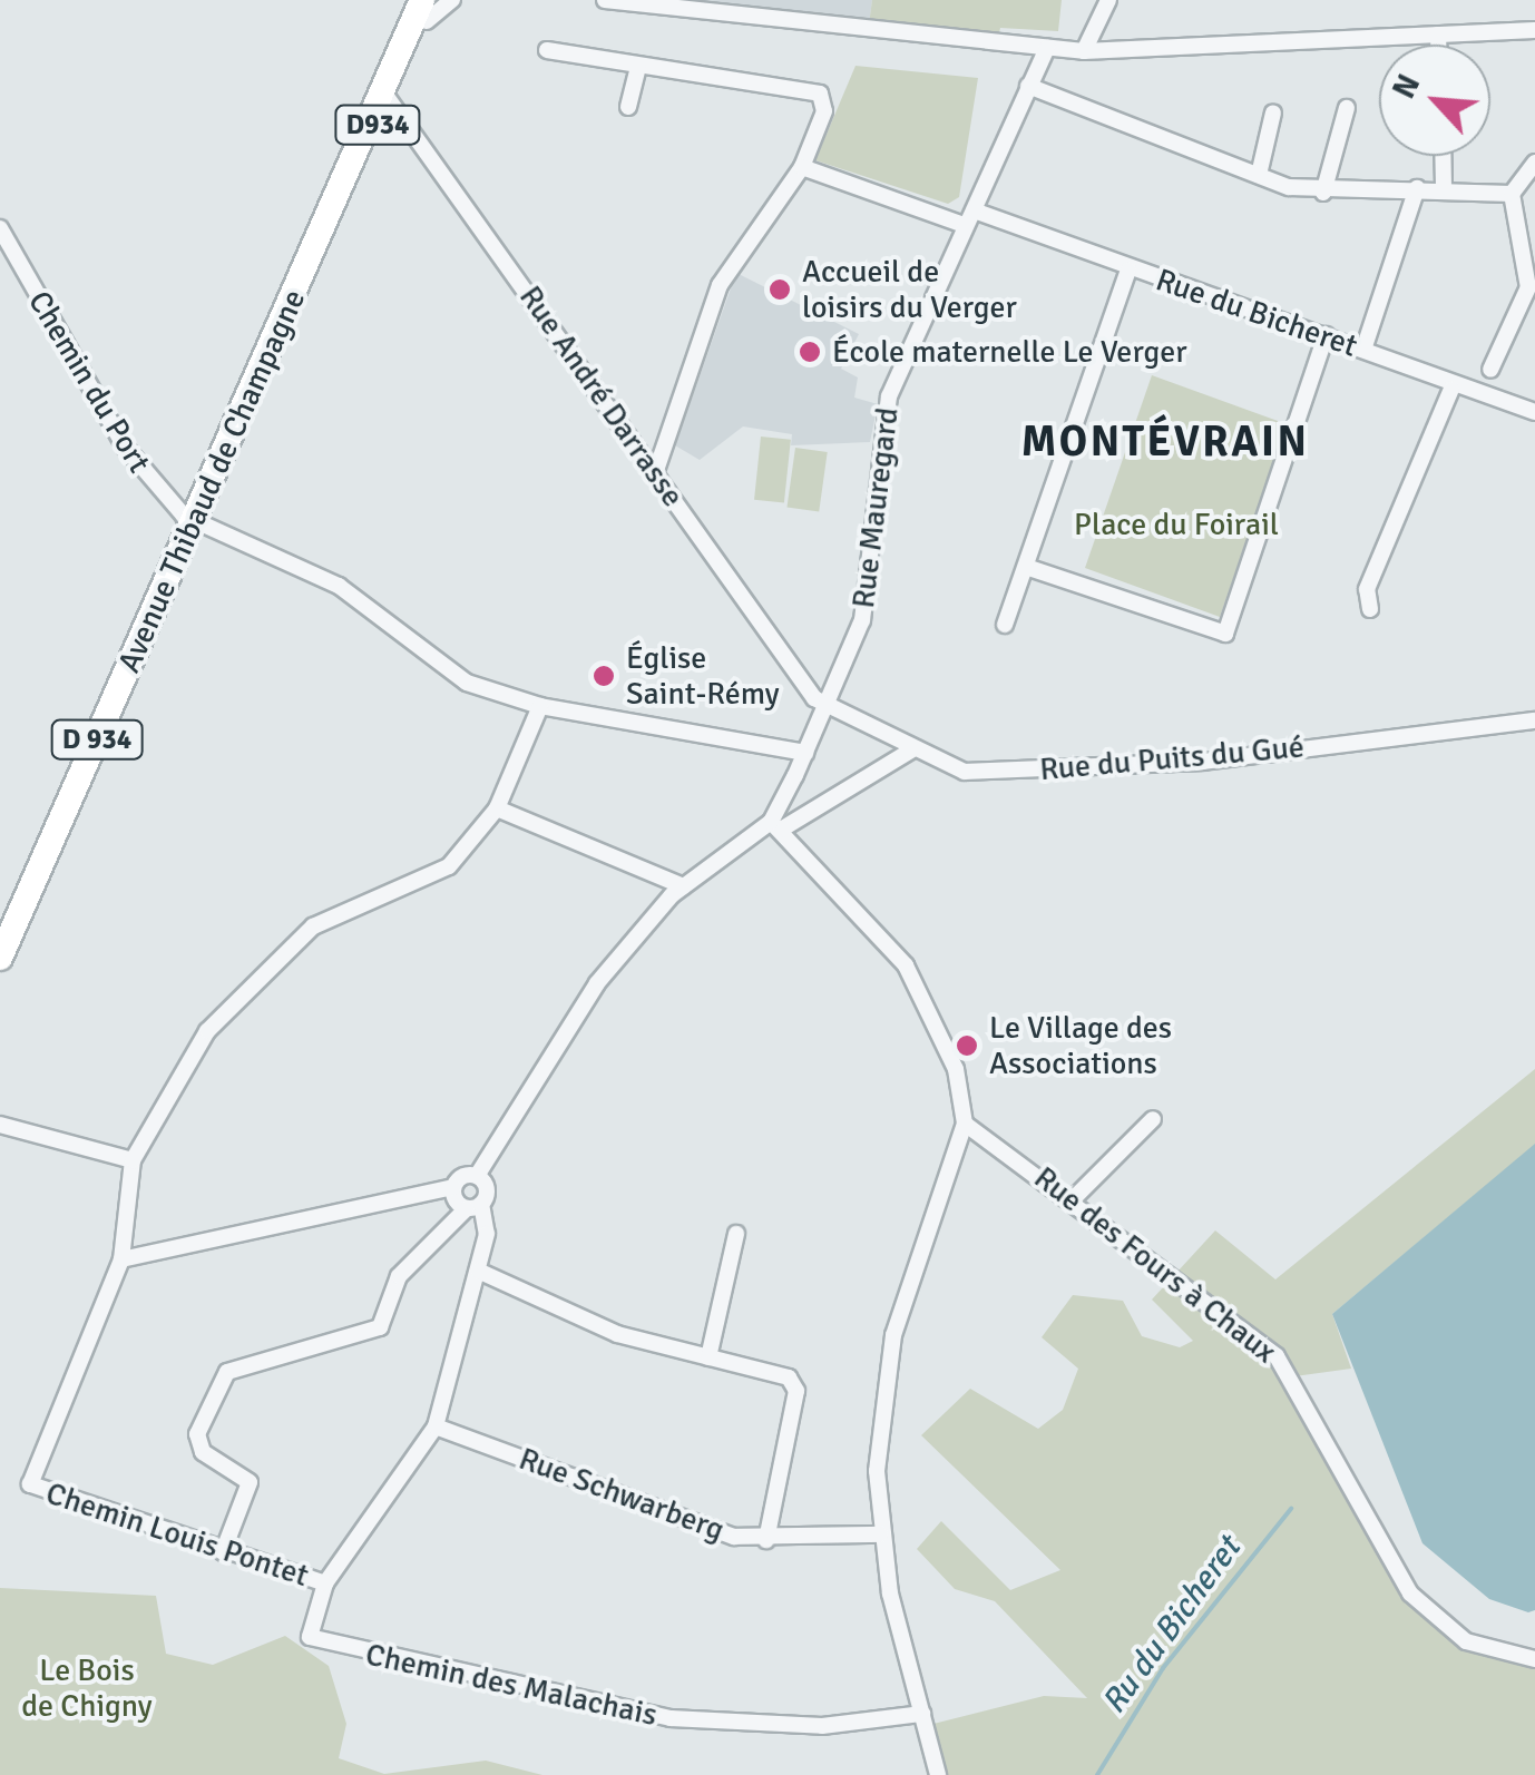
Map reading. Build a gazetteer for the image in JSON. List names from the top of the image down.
{
  "streets": {
    "main road": ["Avenue Thibaud de Champagne", "D 934"],
    "street": [
      "Rue du Bicheret",
      "Chemin du Port",
      "Rue André Darrasse",
      "Rue Mauregard",
      "Rue du Puits du Gué",
      "Rue des Fours à Chaux",
      "Rue Schwarberg",
      "Chemin Louis Pontet",
      "Chemin des Malachais"
    ]
  },
  "crossings": [
    ["Rue du Bicheret", "Rue Mauregard"],
    ["Chemin du Port", "Avenue Thibaud de Champagne"],
    ["Rue André Darrasse", "Avenue Thibaud de Champagne"],
    ["Rue André Darrasse", "Rue Mauregard"],
    ["Rue André Darrasse", "Rue du Puits du Gué"],
    ["Rue Mauregard", "Rue du Puits du Gué"],
    ["Chemin Louis Pontet", "Chemin des Malachais"]
  ],
  "districts": ["MONTÉVRAIN"],
  "water": ["Ru du Bicheret"],
  "parks": ["Place du Foirail", "Le Bois de Chigny"],
  "places": [
    "Accueil de loisirs du Verger",
    "École maternelle Le Verger",
    "Église Saint-Rémy",
    "Le Village des Associations"
  ],
  "north": "top left"
}
